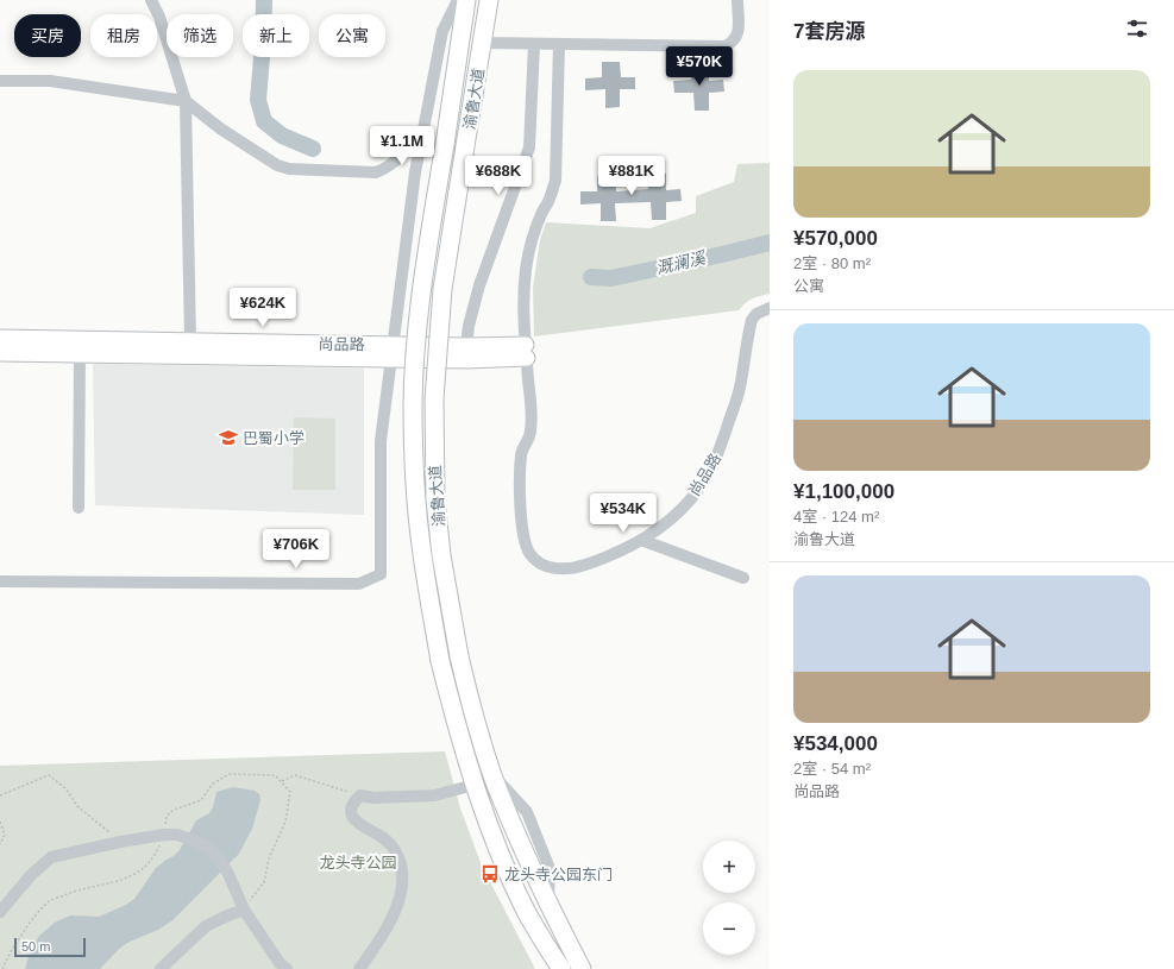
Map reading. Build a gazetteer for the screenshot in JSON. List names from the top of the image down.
{
  "streets": {
    "highway": ["渝鲁大道"],
    "main road": ["尚品路"]
  },
  "water": ["溉澜溪"],
  "parks": ["龙头寺公园"],
  "places": {
    "school or university": ["巴蜀小学"],
    "bus stop": ["龙头寺公园东门"]
  },
  "scale_bar": "50 m",
  "page": {
    "heading": "7套房源",
    "chip": [
      "买房",
      "租房",
      "筛选",
      "新上",
      "公寓"
    ],
    "price": [
      "¥570K",
      "¥1.1M",
      "¥688K",
      "¥881K",
      "¥624K",
      "¥534K",
      "¥706K"
    ],
    "list": [
      {
        "name": "¥570,000",
        "note": "2室 · 80 m² · 公寓"
      },
      {
        "name": "¥1,100,000",
        "note": "4室 · 124 m² · 渝鲁大道"
      },
      {
        "name": "¥534,000",
        "note": "2室 · 54 m² · 尚品路"
      }
    ],
    "map_buttons": ["+", "−"],
    "scale": "50 m"
  }
}
